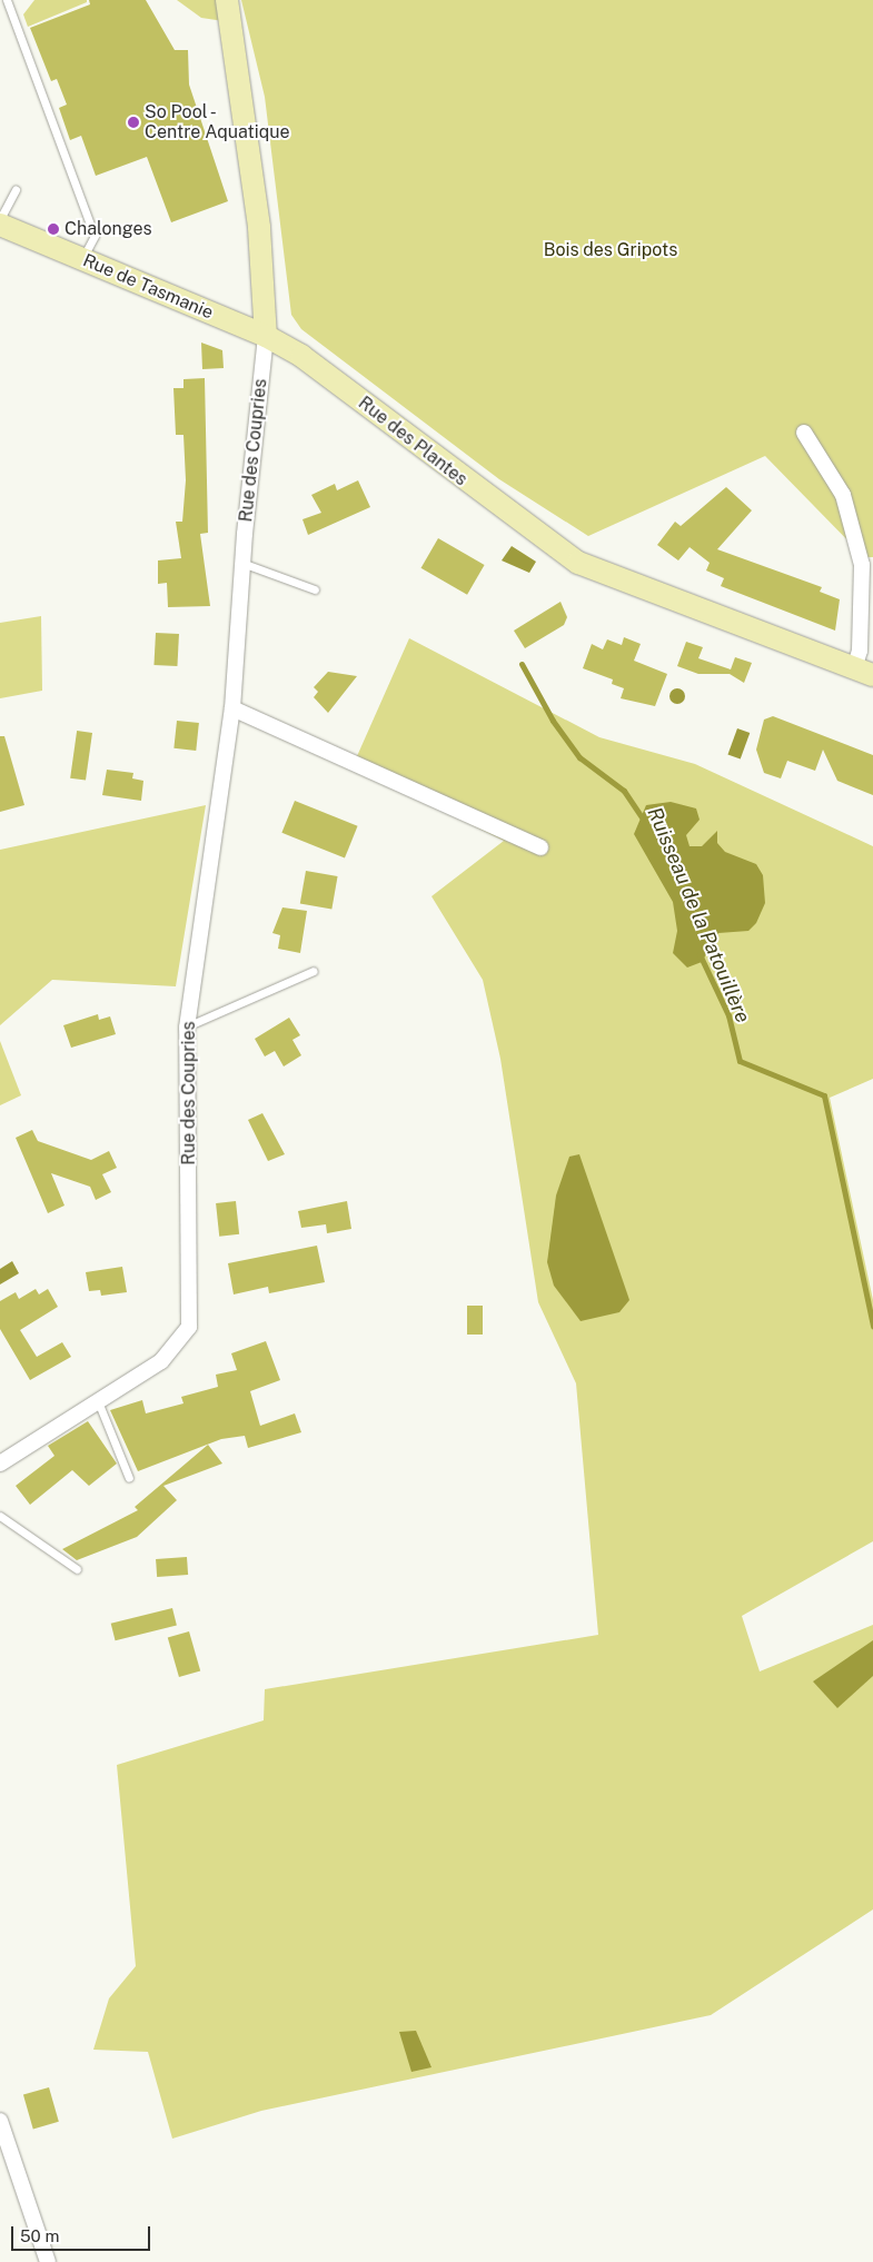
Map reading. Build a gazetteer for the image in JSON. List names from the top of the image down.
{
  "streets": {
    "street": ["Rue de Tasmanie", "Rue des Plantes", "Rue des Coupries"]
  },
  "crossings": [
    ["Rue de Tasmanie", "Rue des Plantes"],
    ["Rue de Tasmanie", "Rue des Coupries"],
    ["Rue des Plantes", "Rue des Coupries"]
  ],
  "water": ["Ruisseau de la Patouillère"],
  "parks": ["Bois des Gripots"],
  "places": ["So Pool - Centre Aquatique", "Chalonges"],
  "scale_bar": "50 m"
}
